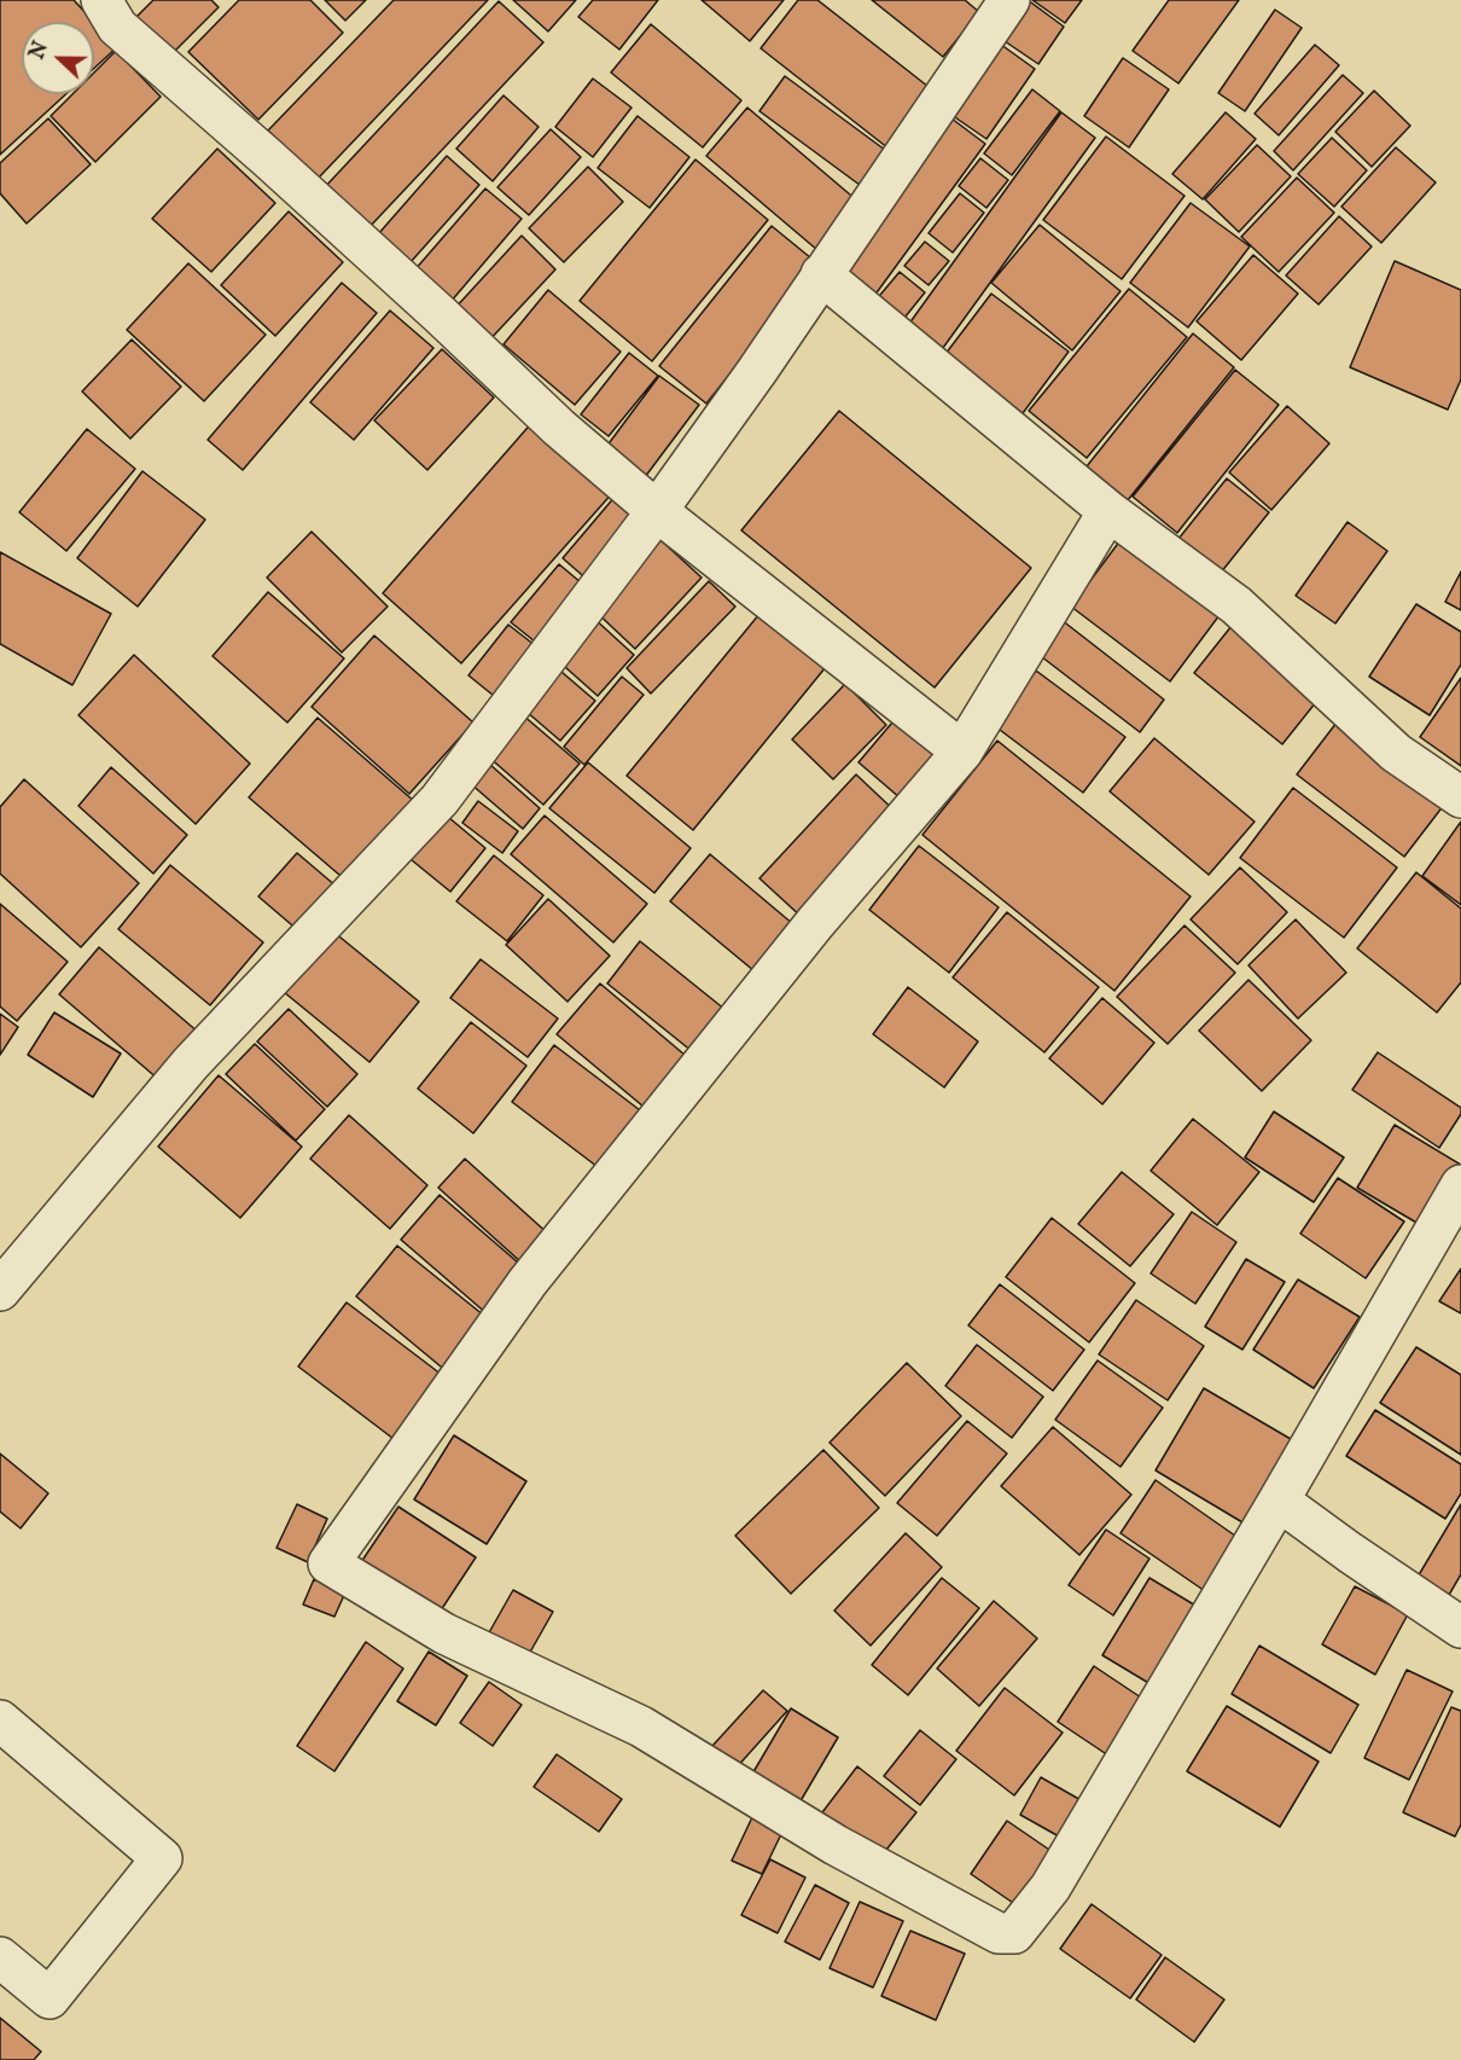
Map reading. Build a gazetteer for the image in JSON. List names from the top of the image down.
{
  "north": "left"
}
